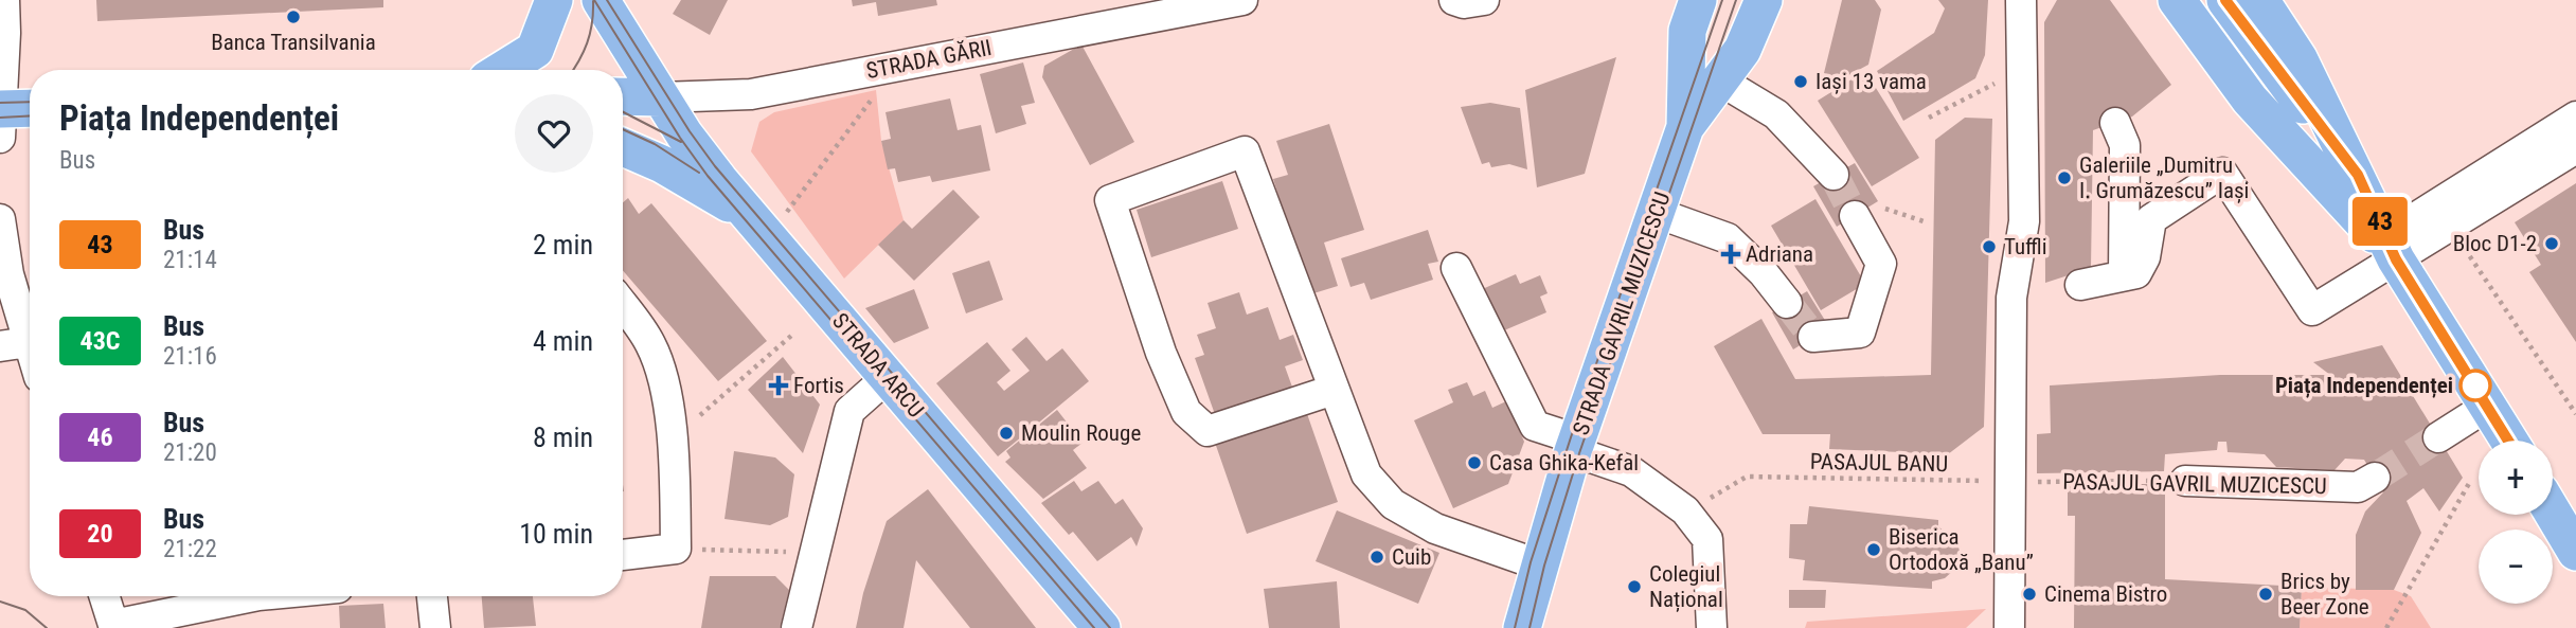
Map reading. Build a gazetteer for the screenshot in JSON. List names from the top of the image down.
{
  "streets": {
    "main road": ["STRADA GĂRII", "STRADA GAVRIL MUZICESCU", "STRADA ARCU"],
    "street": ["PASAJUL GAVRIL MUZICESCU"],
    "path": ["PASAJUL BANU"]
  },
  "crossings": [
    ["STRADA GĂRII", "STRADA ARCU"],
    ["PASAJUL BANU", "PASAJUL GAVRIL MUZICESCU"]
  ],
  "places": {
    "other": [
      "Banca Transilvania",
      "Iași 13 vama",
      "Galeriile „Dumitru I. Grumăzescu” Iași",
      "Bloc D1-2",
      "Tuffli",
      "Piața Independenței",
      "Moulin Rouge",
      "Casa Ghika-Kefal",
      "Biserica Ortodoxă „Banu”",
      "Cuib",
      "Colegiul Național",
      "Cinema Bistro",
      "Brics by Beer Zone"
    ],
    "health": ["Adriana", "Fortis"]
  },
  "lines": ["bus line 43"],
  "page": {
    "on_map": "43",
    "heading": ["Piața Independenței", "Bus"],
    "list": [
      {
        "mark": "43",
        "name": "Bus",
        "note": "21:14",
        "value": "2 min"
      },
      {
        "mark": "43C",
        "name": "Bus",
        "note": "21:16",
        "value": "4 min"
      },
      {
        "mark": "46",
        "name": "Bus",
        "note": "21:20",
        "value": "8 min"
      },
      {
        "mark": "20",
        "name": "Bus",
        "note": "21:22",
        "value": "10 min"
      }
    ],
    "map_buttons": ["+", "−"]
  }
}
